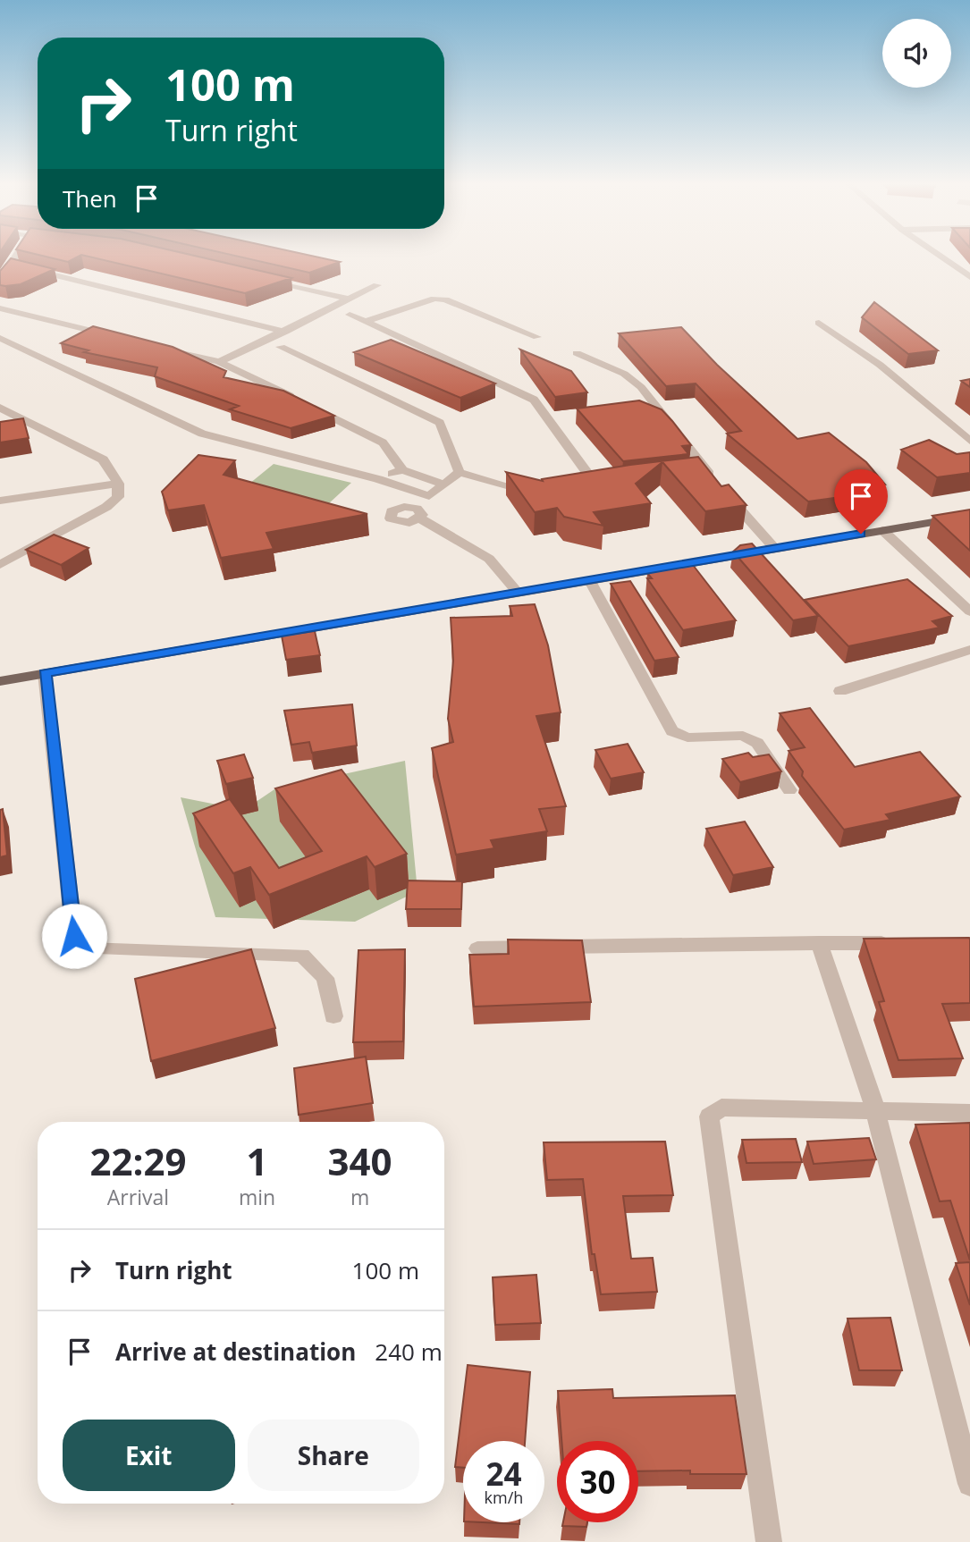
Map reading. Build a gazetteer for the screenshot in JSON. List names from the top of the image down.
{
  "page": {
    "turn": ["100 m", "Turn right"],
    "then": "Then",
    "eta": [
      "22:29",
      "Arrival",
      "1",
      "min",
      "340",
      "m"
    ],
    "list": [
      {
        "name": "Turn right",
        "value": "100 m"
      },
      {
        "name": "Arrive at destination",
        "value": "240 m"
      }
    ],
    "buttons": ["Exit", "Share"],
    "speed": "24 km/h",
    "limit": "30"
  }
}
